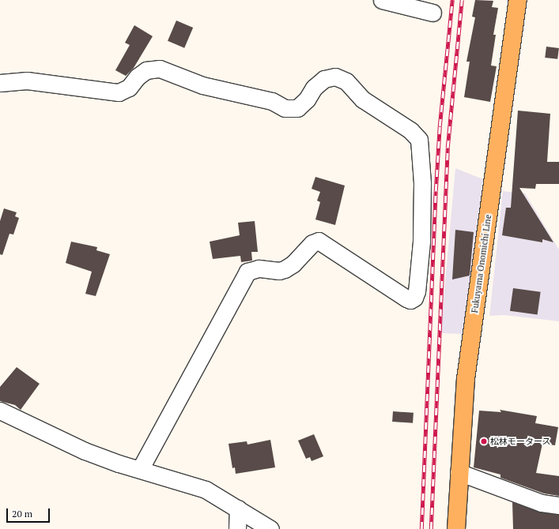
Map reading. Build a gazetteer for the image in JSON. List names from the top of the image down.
{
  "streets": {
    "main road": ["Fukuyama Onomichi Line"]
  },
  "places": ["松林モータース"],
  "scale_bar": "20 m"
}
